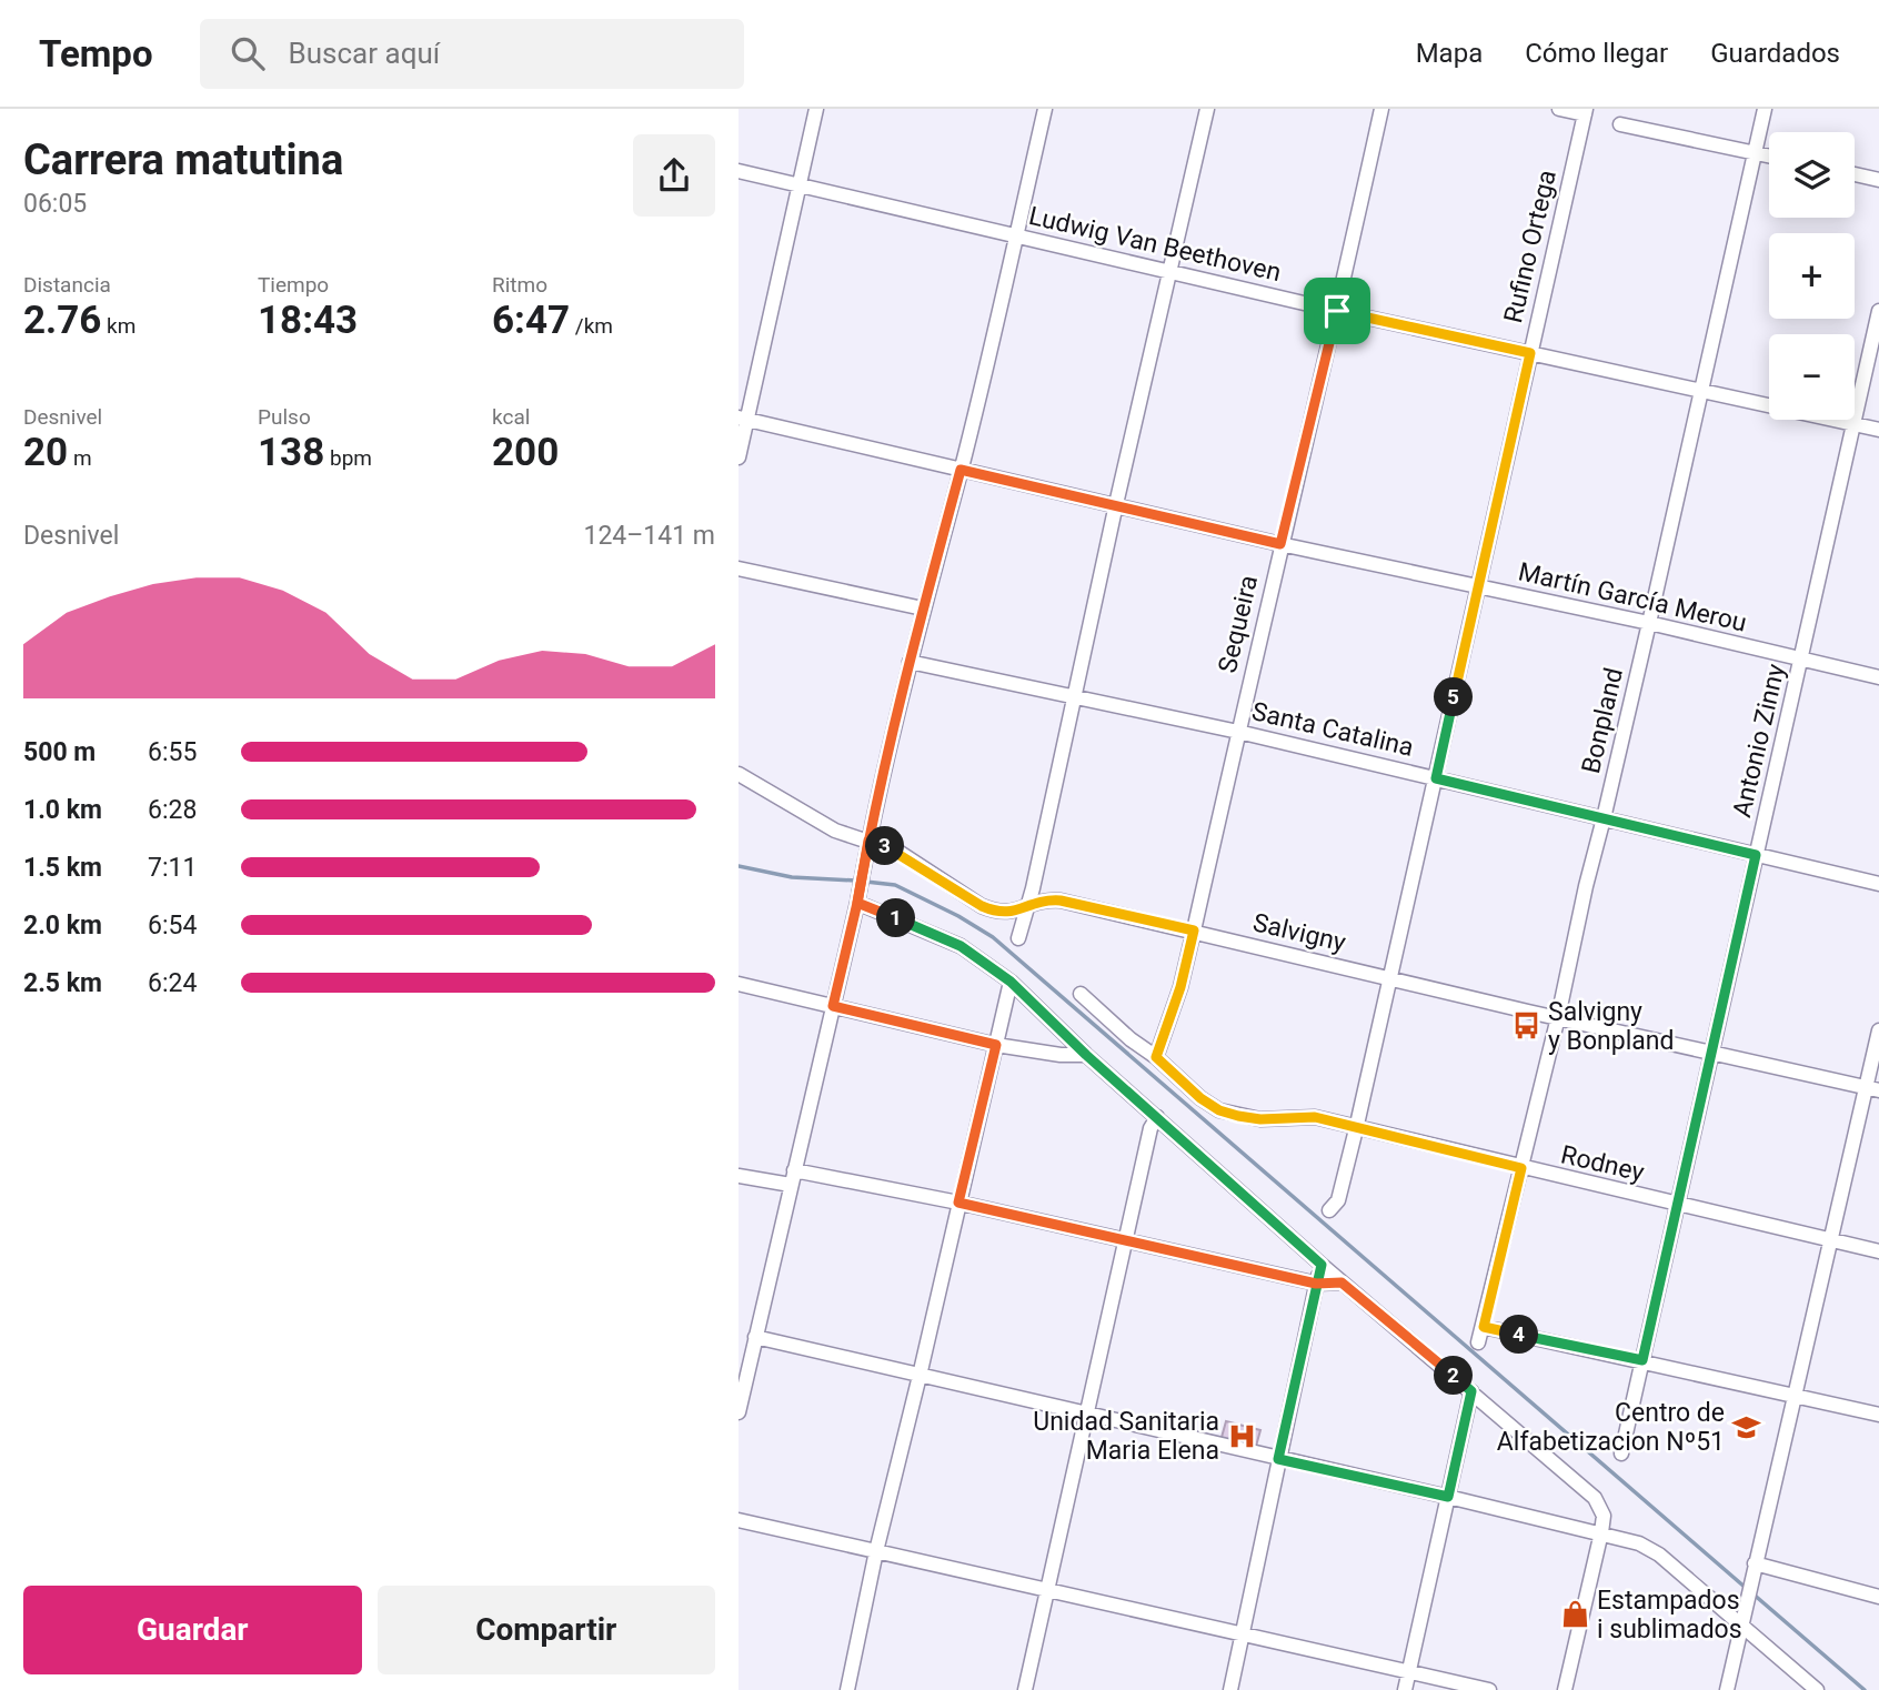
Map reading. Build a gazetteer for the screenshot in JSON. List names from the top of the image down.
{
  "streets": {
    "street": [
      "Ludwig Van Beethoven",
      "Rufino Ortega",
      "Martín García Merou",
      "Sequeira",
      "Bonpland",
      "Santa Catalina",
      "Antonio Zinny",
      "Salvigny",
      "Rodney"
    ]
  },
  "crossings": [
    ["Ludwig Van Beethoven", "Rufino Ortega"],
    ["Ludwig Van Beethoven", "Sequeira"],
    ["Ludwig Van Beethoven", "Bonpland"],
    ["Ludwig Van Beethoven", "Antonio Zinny"],
    ["Rufino Ortega", "Martín García Merou"],
    ["Rufino Ortega", "Santa Catalina"],
    ["Rufino Ortega", "Salvigny"],
    ["Rufino Ortega", "Rodney"],
    ["Martín García Merou", "Sequeira"],
    ["Martín García Merou", "Bonpland"],
    ["Martín García Merou", "Antonio Zinny"],
    ["Sequeira", "Santa Catalina"],
    ["Sequeira", "Salvigny"],
    ["Sequeira", "Rodney"],
    ["Bonpland", "Santa Catalina"],
    ["Bonpland", "Salvigny"],
    ["Bonpland", "Rodney"],
    ["Santa Catalina", "Antonio Zinny"],
    ["Antonio Zinny", "Salvigny"],
    ["Antonio Zinny", "Rodney"]
  ],
  "places": {
    "bus stop": ["Salvigny y Bonpland"],
    "school or university": ["Centro de Alfabetizacion Nº51"],
    "hospital": ["Unidad Sanitaria Maria Elena"],
    "shop": ["Estampados i sublimados"]
  },
  "page": {
    "header": "Tempo",
    "search": "Buscar aquí",
    "nav": ["Mapa", "Cómo llegar", "Guardados"],
    "heading": ["Carrera matutina", "06:05"],
    "map_buttons": ["+", "−"],
    "stats": [
      ["Distancia", "2.76 km"],
      ["Tiempo", "18:43"],
      ["Ritmo", "6:47 /km"],
      ["Desnivel", "20 m"],
      ["Pulso", "138 bpm"],
      ["kcal", "200"]
    ],
    "chart": ["Desnivel", "124–141 m"],
    "pins": [
      "5",
      "3",
      "1",
      "4",
      "2"
    ],
    "list": [
      {
        "name": "500 m",
        "note": "6:55"
      },
      {
        "name": "1.0 km",
        "note": "6:28"
      },
      {
        "name": "1.5 km",
        "note": "7:11"
      },
      {
        "name": "2.0 km",
        "note": "6:54"
      },
      {
        "name": "2.5 km",
        "note": "6:24"
      }
    ],
    "buttons": ["Guardar", "Compartir"]
  }
}
